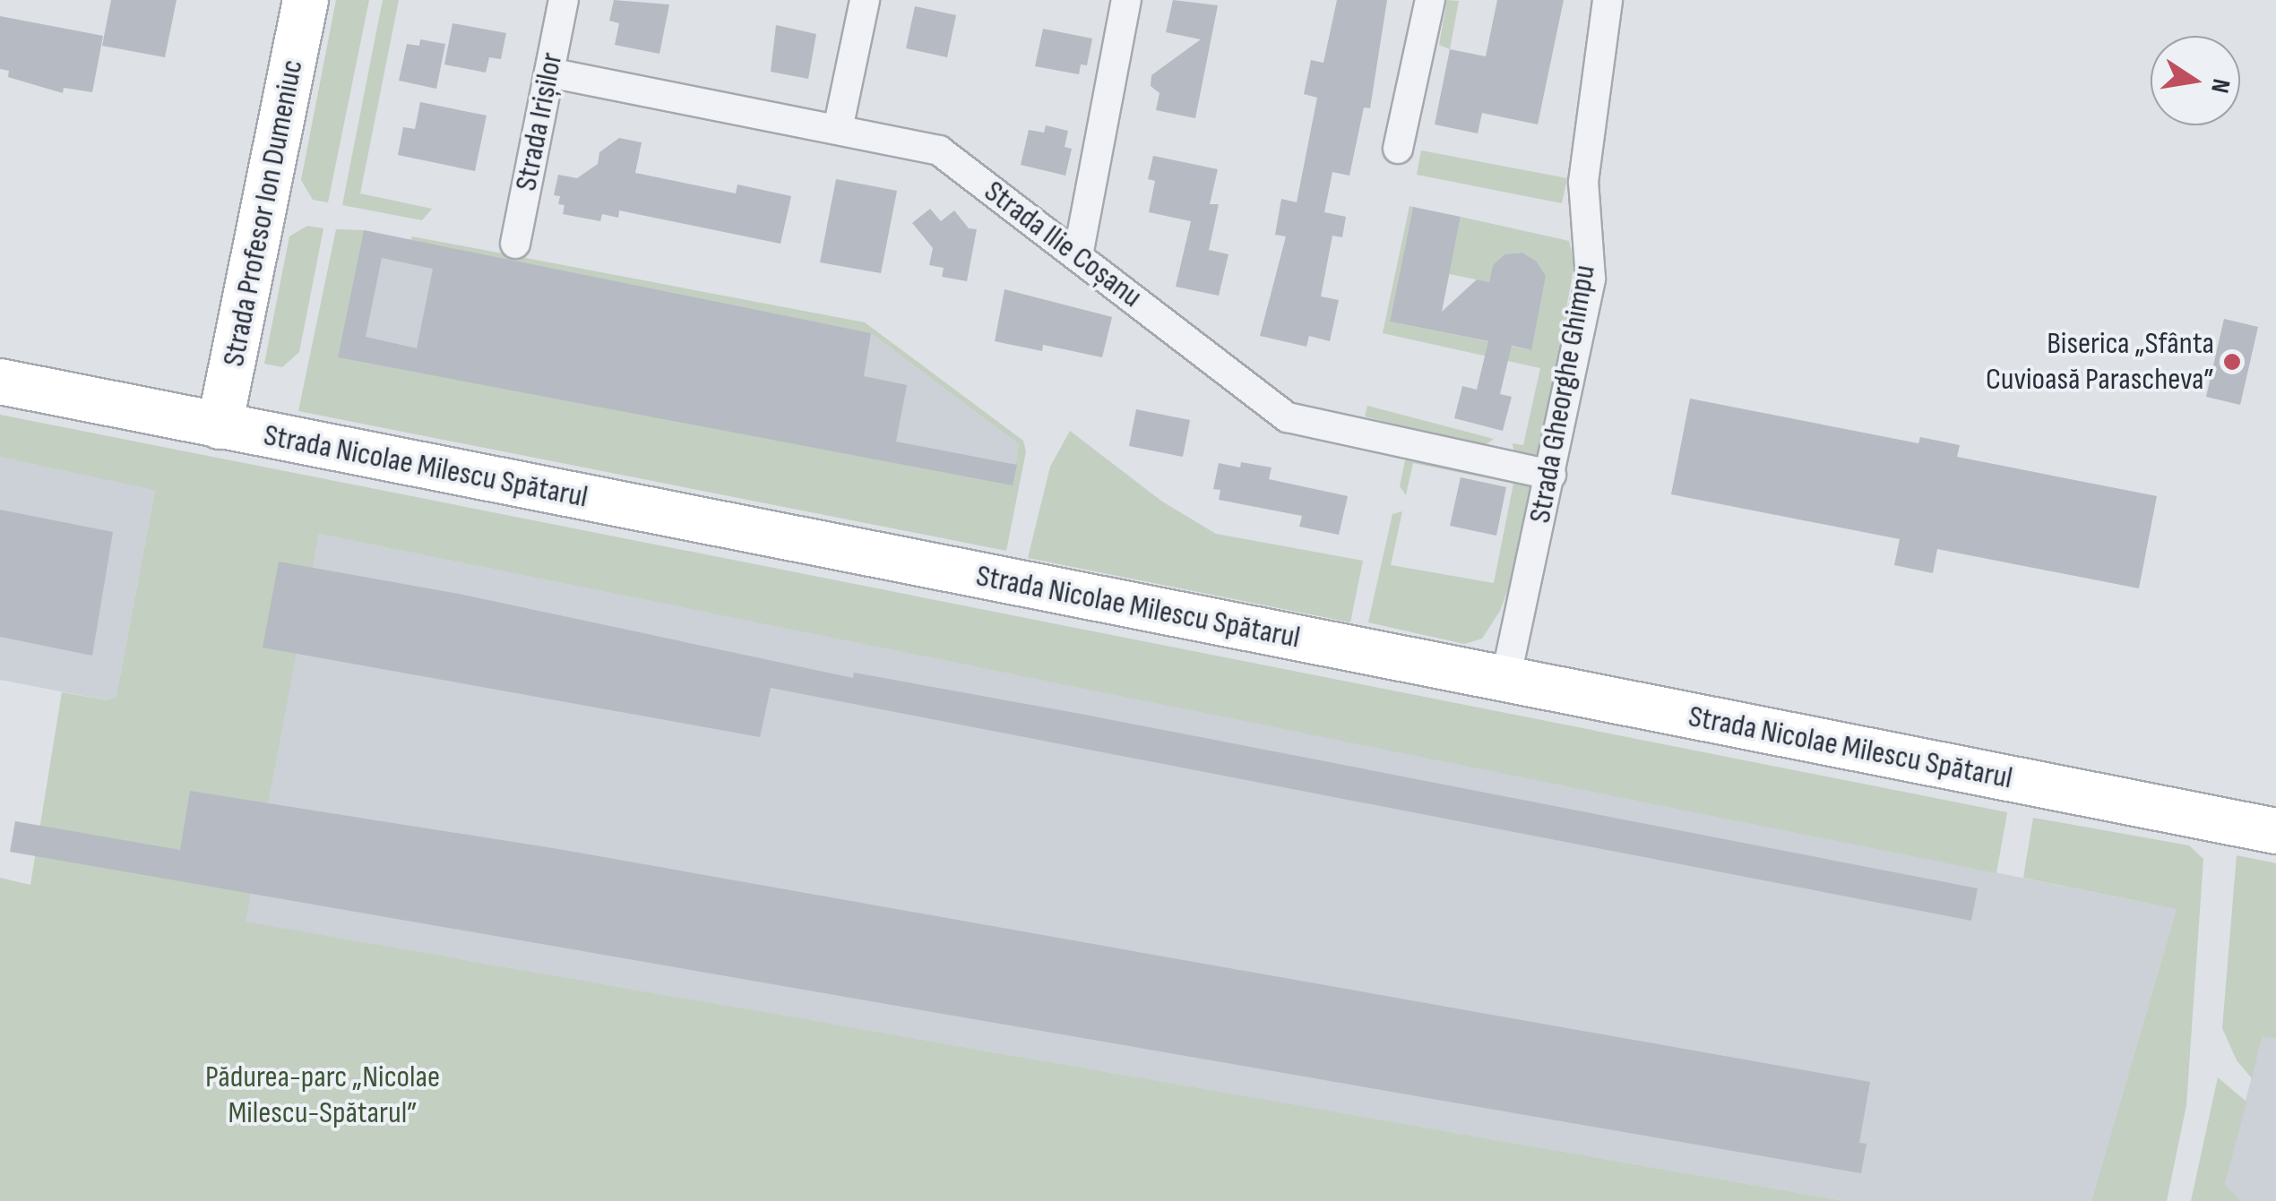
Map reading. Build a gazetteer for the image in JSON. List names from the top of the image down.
{
  "streets": {
    "main road": ["Strada Profesor Ion Dumeniuc", "Strada Nicolae Milescu Spătarul"],
    "street": ["Strada Irișilor", "Strada Ilie Coșanu", "Strada Gheorghe Ghimpu"]
  },
  "crossings": [
    ["Strada Irișilor", "Strada Ilie Coșanu"],
    ["Strada Profesor Ion Dumeniuc", "Strada Nicolae Milescu Spătarul"],
    ["Strada Ilie Coșanu", "Strada Gheorghe Ghimpu"],
    ["Strada Gheorghe Ghimpu", "Strada Nicolae Milescu Spătarul"]
  ],
  "parks": ["Pădurea-parc „Nicolae Milescu-Spătarul”"],
  "places": ["Biserica „Sfânta Cuvioasă Parascheva”"],
  "north": "right"
}
